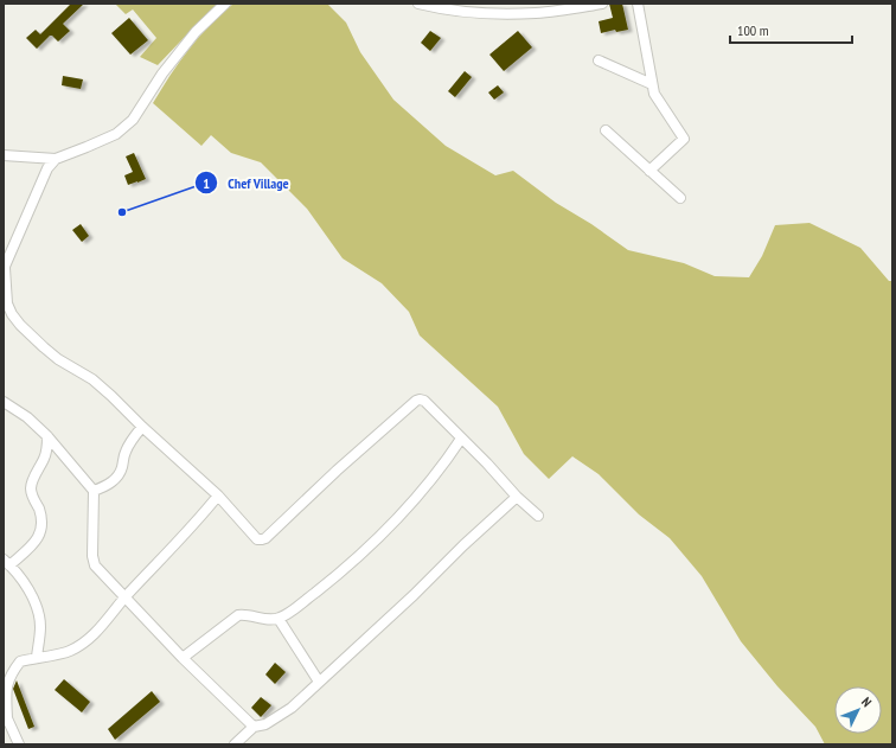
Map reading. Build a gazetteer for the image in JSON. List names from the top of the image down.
{
  "places": ["Chef Village"],
  "scale_bar": "100 m",
  "north": "top right"
}
